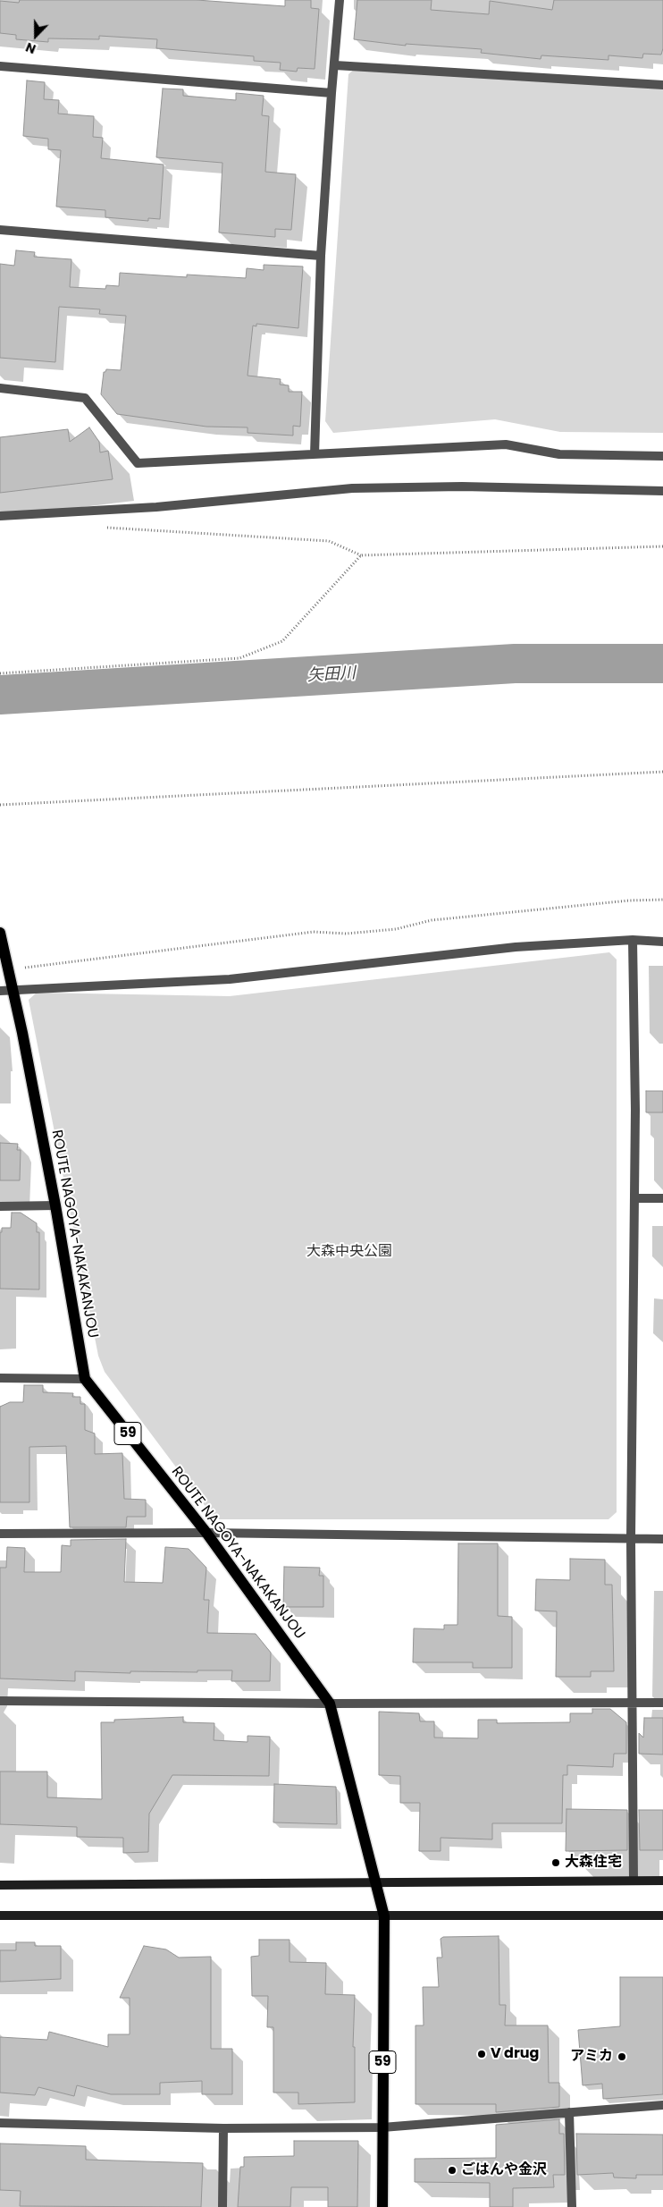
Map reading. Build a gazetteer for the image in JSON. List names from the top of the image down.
{
  "streets": {
    "main road": ["ROUTE NAGOYA-NAKAKANJOU", "59"]
  },
  "water": ["矢田川"],
  "parks": ["大森中央公園"],
  "places": [
    "大森住宅",
    "V drug",
    "アミカ",
    "ごはんや金沢"
  ],
  "north": "bottom"
}
